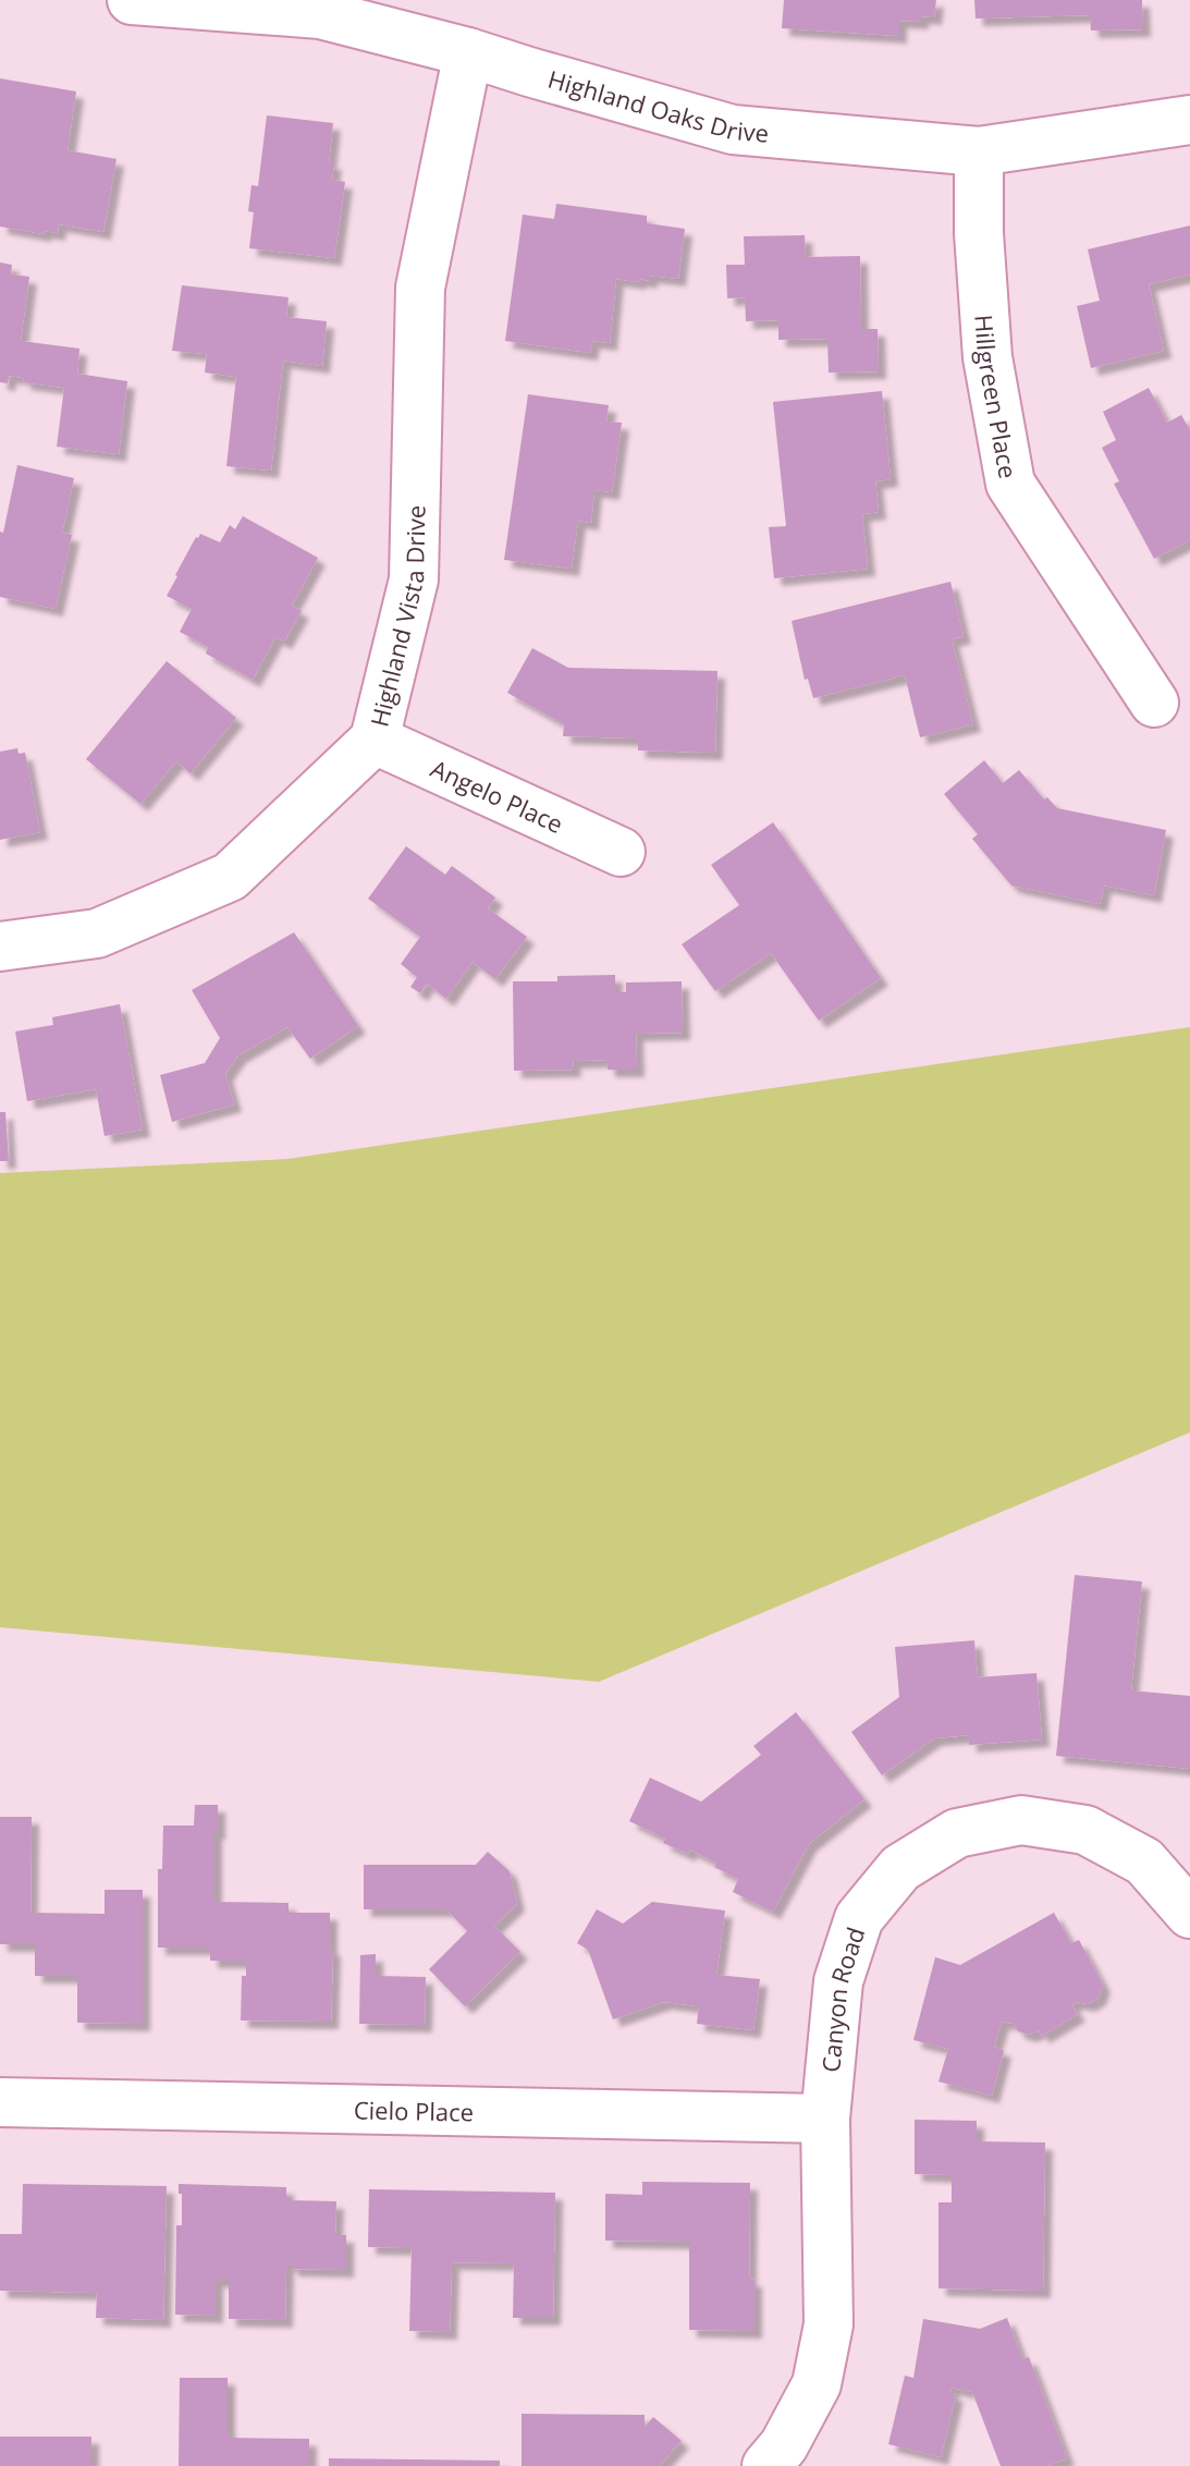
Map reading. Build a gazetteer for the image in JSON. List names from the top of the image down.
{
  "streets": {
    "street": [
      "Highland Oaks Drive",
      "Hillgreen Place",
      "Highland Vista Drive",
      "Angelo Place",
      "Canyon Road",
      "Cielo Place"
    ]
  },
  "crossings": [
    ["Highland Oaks Drive", "Hillgreen Place"],
    ["Highland Oaks Drive", "Highland Vista Drive"],
    ["Highland Vista Drive", "Angelo Place"],
    ["Canyon Road", "Cielo Place"]
  ]
}
